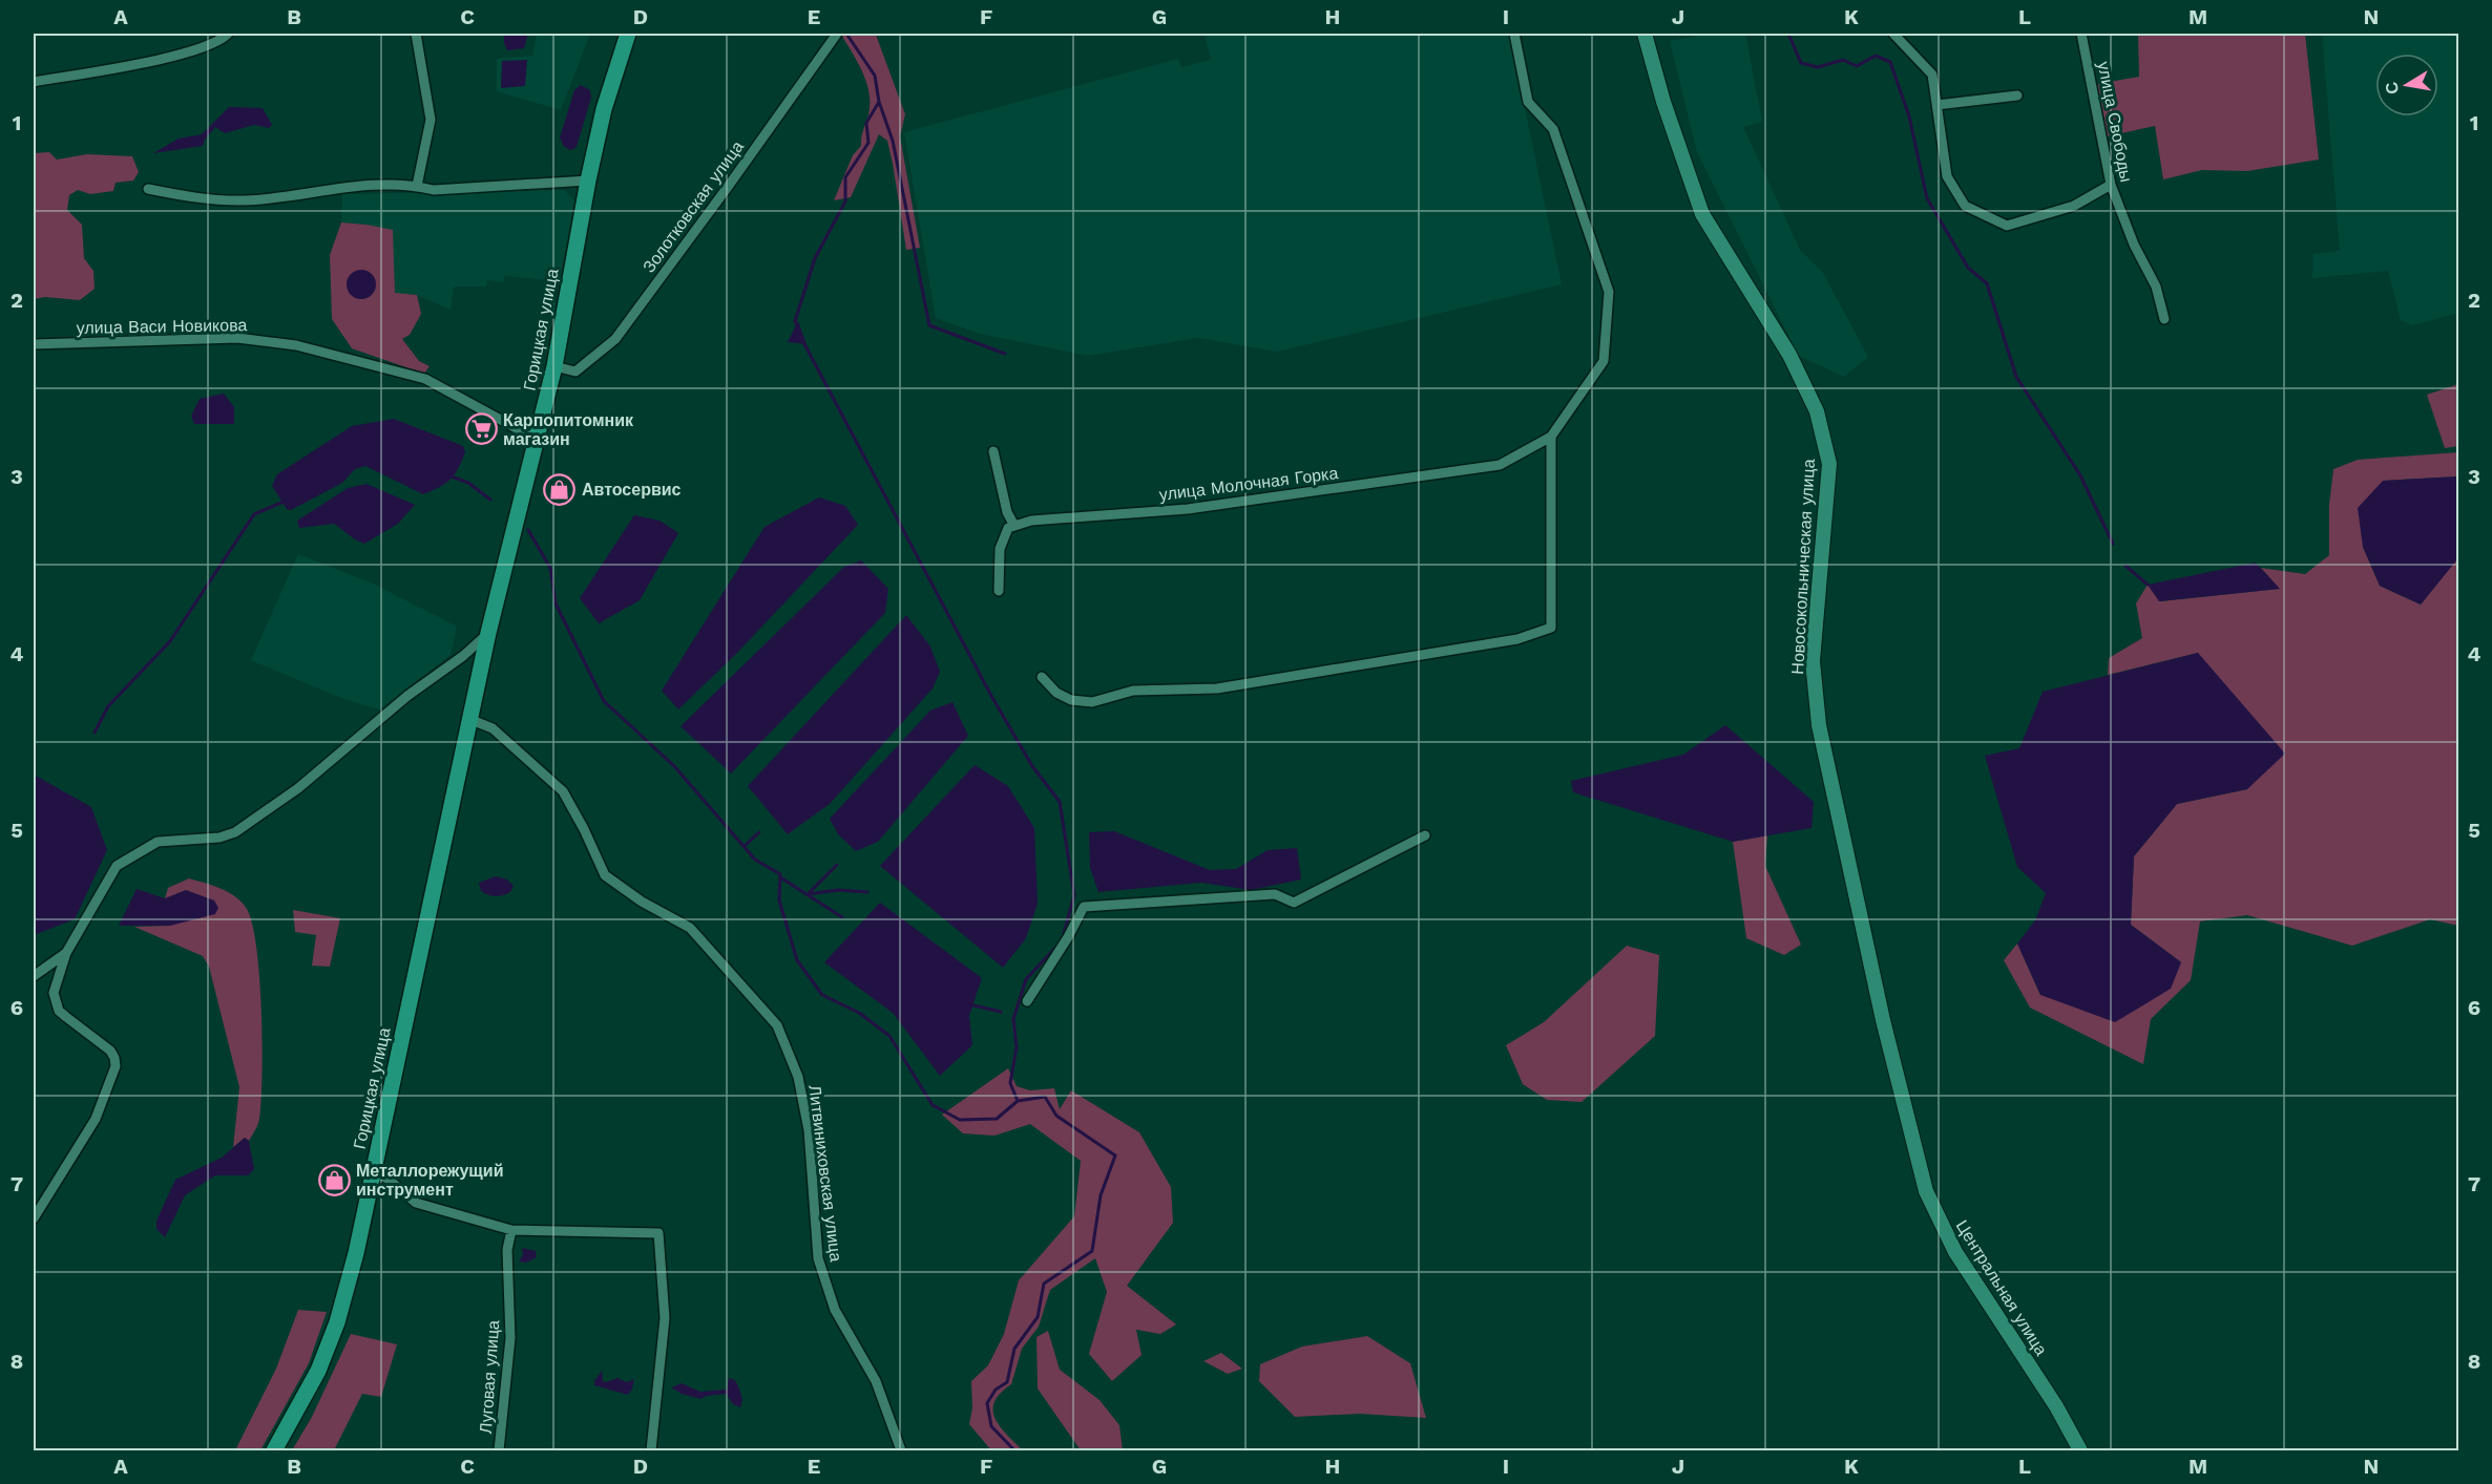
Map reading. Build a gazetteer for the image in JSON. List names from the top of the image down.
{
  "streets": {
    "main road": ["Горицкая улица", "Новосокольническая улица", "Центральная улица"],
    "street": [
      "улица Свободы",
      "Золотковская улица",
      "улица Васи Новикова",
      "улица Молочная Горка",
      "Литвиниховская улица",
      "Луговая улица"
    ]
  },
  "crossings": [
    ["Золотковская улица", "Горицкая улица"],
    ["улица Васи Новикова", "Горицкая улица"],
    ["Горицкая улица", "Литвиниховская улица"],
    ["Новосокольническая улица", "Центральная улица"]
  ],
  "places": {
    "supermarket": ["Карпопитомник магазин"],
    "shop": ["Автосервис", "Металлорежущий инструмент"]
  },
  "north": "left",
  "grid": {
    "columns": [
      "A",
      "B",
      "C",
      "D",
      "E",
      "F",
      "G",
      "H",
      "I",
      "J",
      "K",
      "L",
      "M",
      "N"
    ],
    "rows": [
      "1",
      "2",
      "3",
      "4",
      "5",
      "6",
      "7",
      "8"
    ]
  }
}
